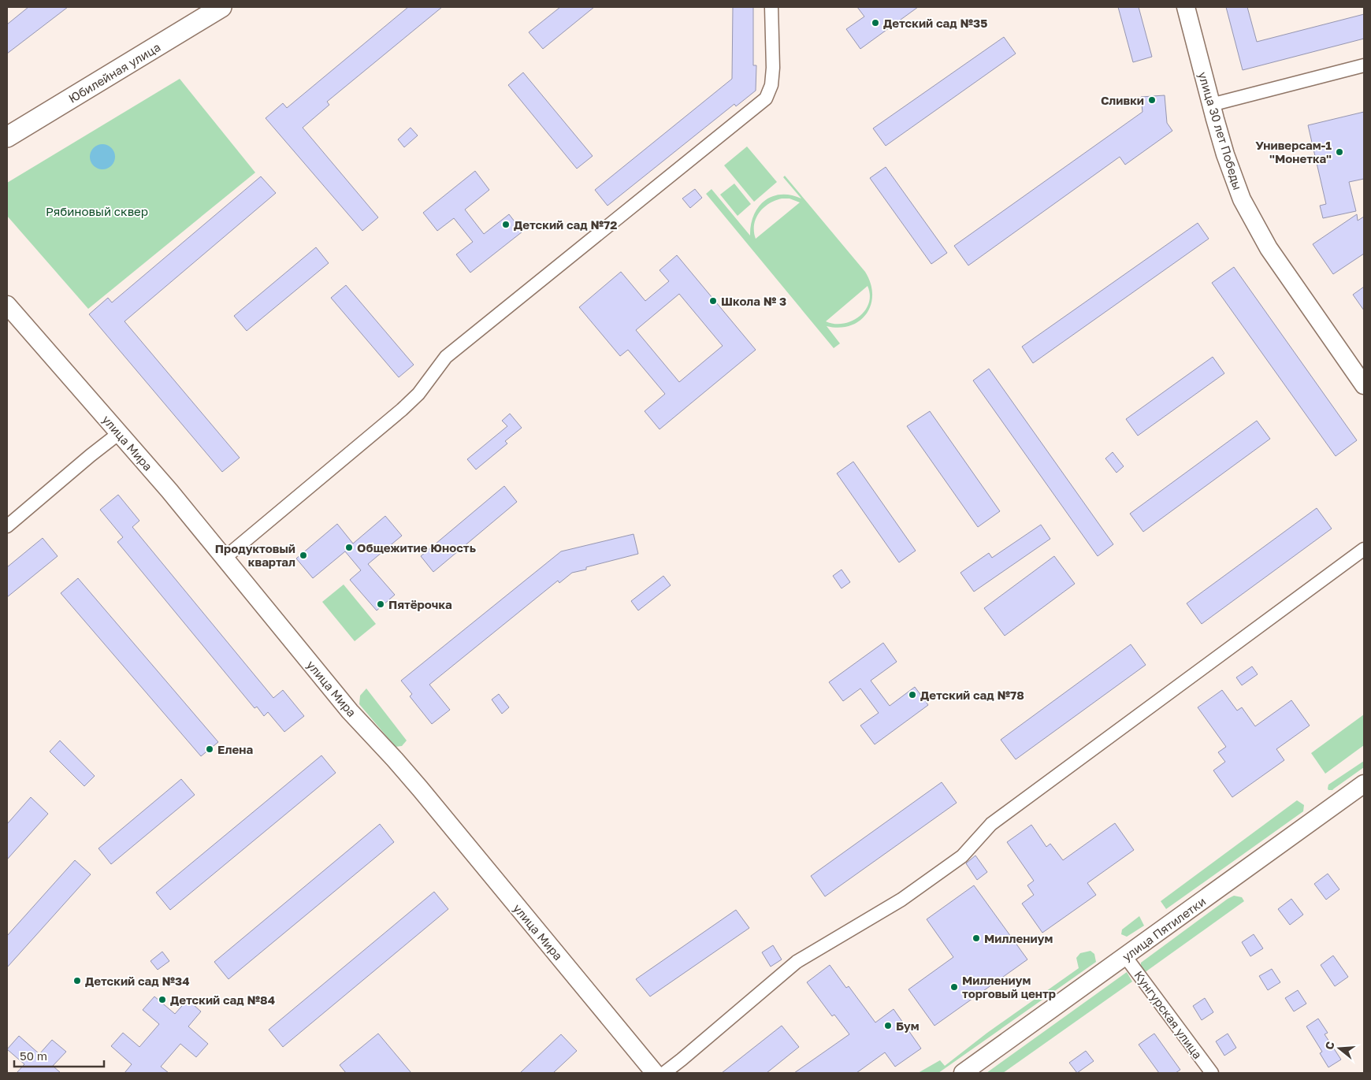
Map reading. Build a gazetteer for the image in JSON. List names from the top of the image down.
{
  "streets": {
    "main road": [
      "Юбилейная улица",
      "улица 30 лет Победы",
      "улица Мира",
      "улица Пятилетки"
    ],
    "street": ["Кунгурская улица"]
  },
  "crossings": [
    ["улица Пятилетки", "Кунгурская улица"]
  ],
  "parks": ["Рябиновый сквер"],
  "places": [
    "Детский сад №35",
    "Сливки",
    "Универсам-1 \"Монетка\"",
    "Детский сад №72",
    "Школа № 3",
    "Общежитие Юность",
    "Продуктовый квартал",
    "Пятёрочка",
    "Детский сад №78",
    "Елена",
    "Миллениум",
    "Детский сад №34",
    "Миллениум торговый центр",
    "Детский сад №84",
    "Бум"
  ],
  "scale_bar": "50 m",
  "north": "left"
}
